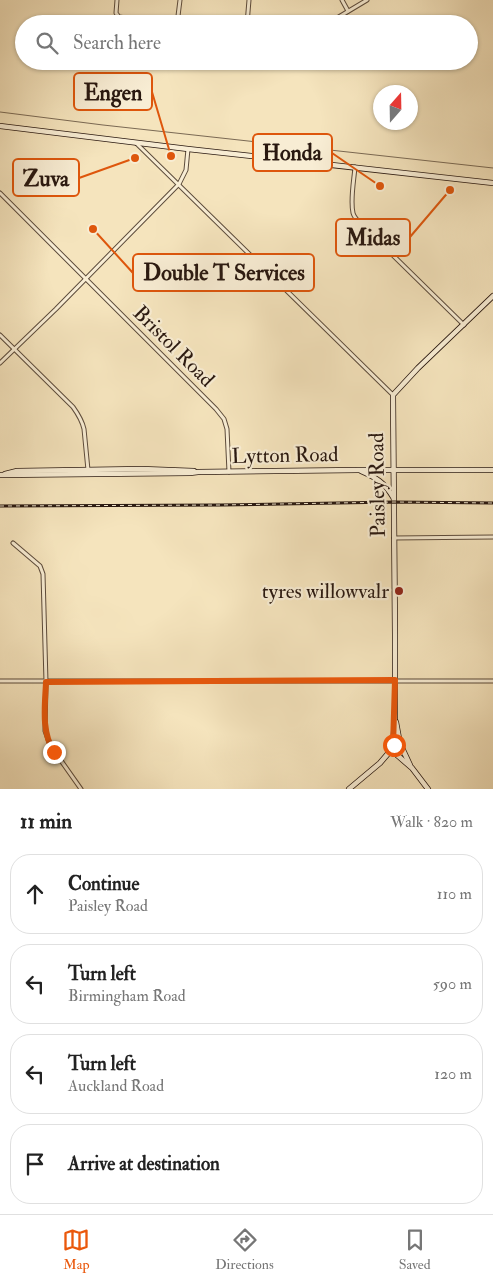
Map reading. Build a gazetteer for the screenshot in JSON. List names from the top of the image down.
{
  "streets": {
    "main road": ["Lytton Road", "Paisley Road"],
    "street": ["Bristol Road"]
  },
  "crossings": [
    ["Bristol Road", "Lytton Road"],
    ["Lytton Road", "Paisley Road"]
  ],
  "places": [
    "Engen",
    "Zuva",
    "Honda",
    "Midas",
    "Double T Services",
    "tyres willowvalr"
  ],
  "north": "top",
  "page": {
    "search": "Search here",
    "heading": ["11 min", "Walk · 820 m"],
    "list": [
      ["Continue", "Paisley Road", "110 m"],
      ["Turn left", "Birmingham Road", "590 m"],
      ["Turn left", "Auckland Road", "120 m"],
      "Arrive at destination"
    ],
    "nav": ["Map", "Directions", "Saved"]
  }
}
